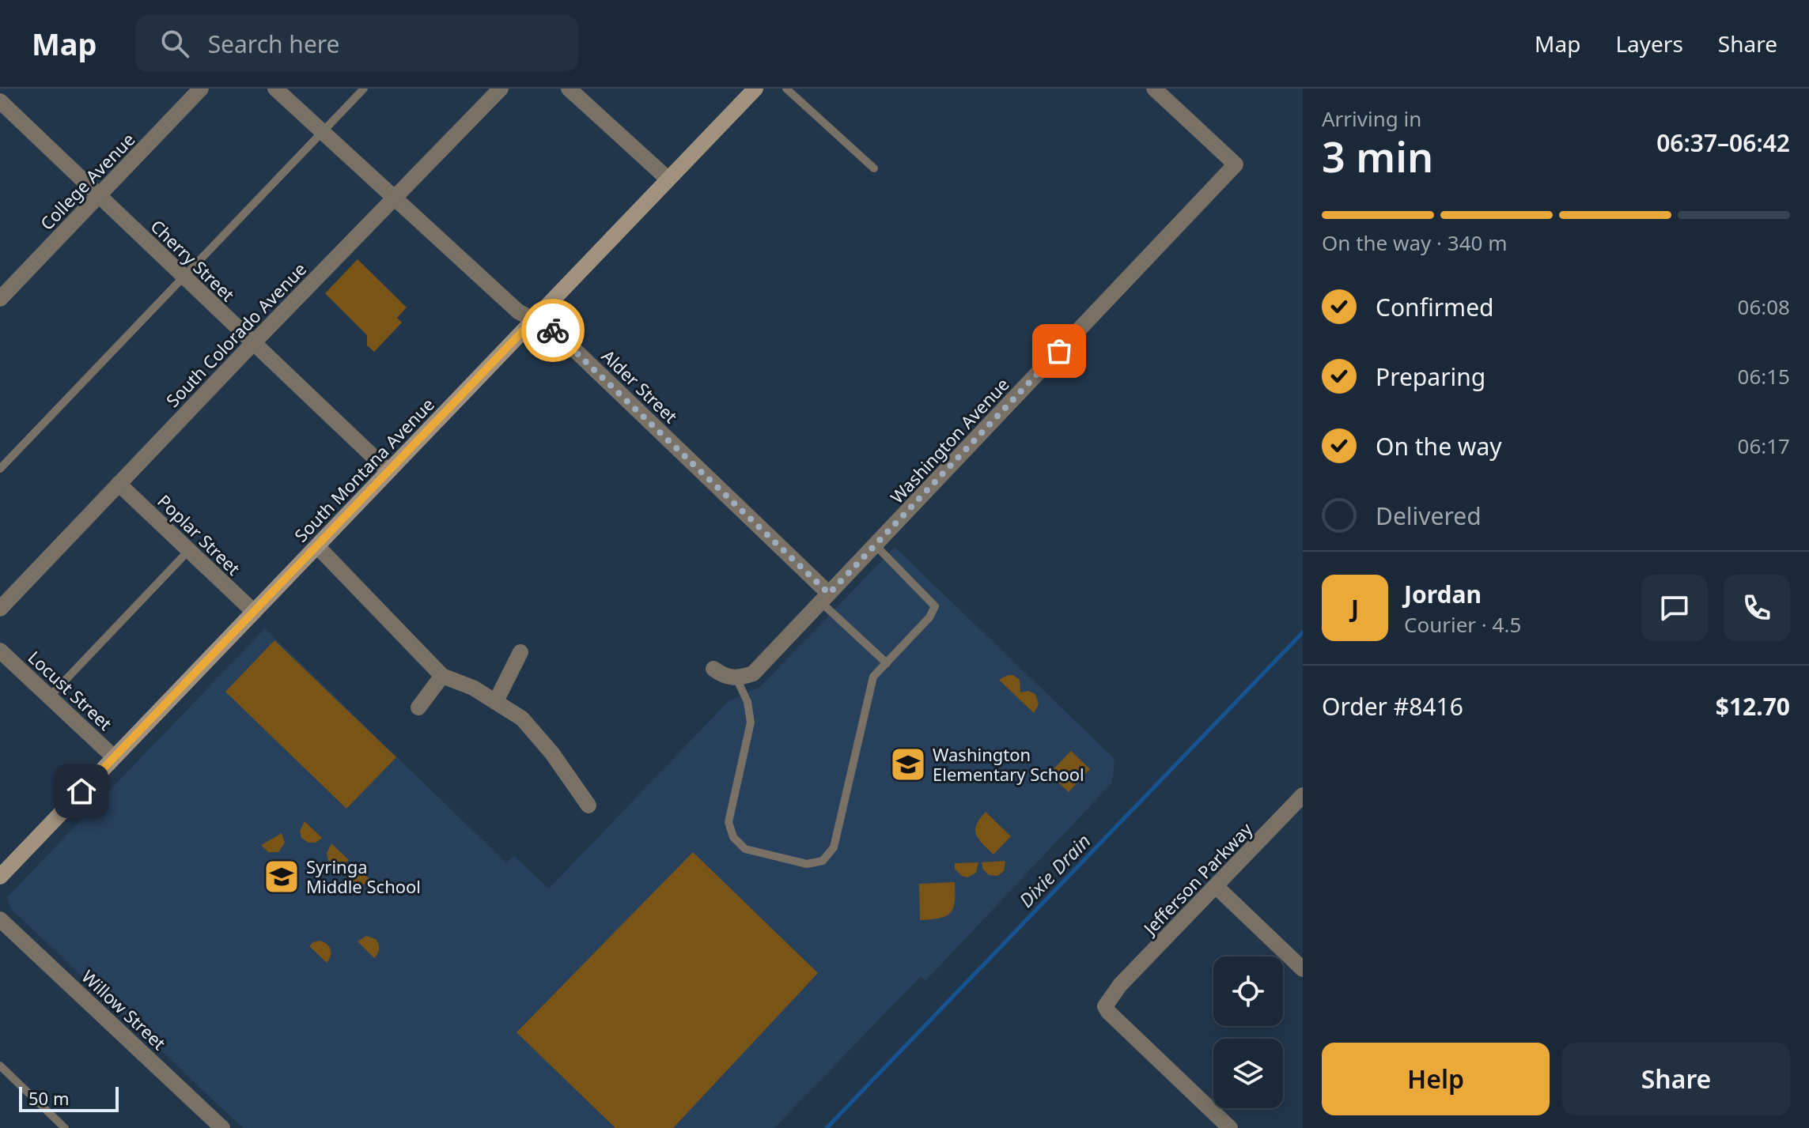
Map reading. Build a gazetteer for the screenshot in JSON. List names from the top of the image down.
{
  "streets": {
    "street": [
      "College Avenue",
      "Cherry Street",
      "South Colorado Avenue",
      "Alder Street",
      "Washington Avenue",
      "South Montana Avenue",
      "Poplar Street",
      "Locust Street",
      "Jefferson Parkway",
      "Willow Street"
    ]
  },
  "crossings": [
    ["College Avenue", "Cherry Street"],
    ["Cherry Street", "South Colorado Avenue"],
    ["Cherry Street", "South Montana Avenue"],
    ["South Colorado Avenue", "Alder Street"],
    ["South Colorado Avenue", "Poplar Street"],
    ["Alder Street", "Washington Avenue"],
    ["Alder Street", "South Montana Avenue"],
    ["South Montana Avenue", "Poplar Street"],
    ["South Montana Avenue", "Locust Street"]
  ],
  "water": ["Dixie Drain"],
  "places": {
    "school or university": ["Washington Elementary School", "Syringa Middle School"]
  },
  "scale_bar": "50 m",
  "page": {
    "header": "Map",
    "search": "Search here",
    "nav": ["Map", "Layers", "Share"],
    "heading": ["3 min", "Arriving in", "06:37–06:42"],
    "panel": [
      "Jordan",
      "Courier · 4.5",
      "Order #8416",
      "$12.70"
    ],
    "bar": "On the way · 340 m",
    "list": [
      ["Confirmed", "06:08"],
      ["Preparing", "06:15"],
      ["On the way", "06:17"],
      "Delivered"
    ],
    "round": "J",
    "buttons": ["Help", "Share"],
    "scale": "50 m"
  }
}
